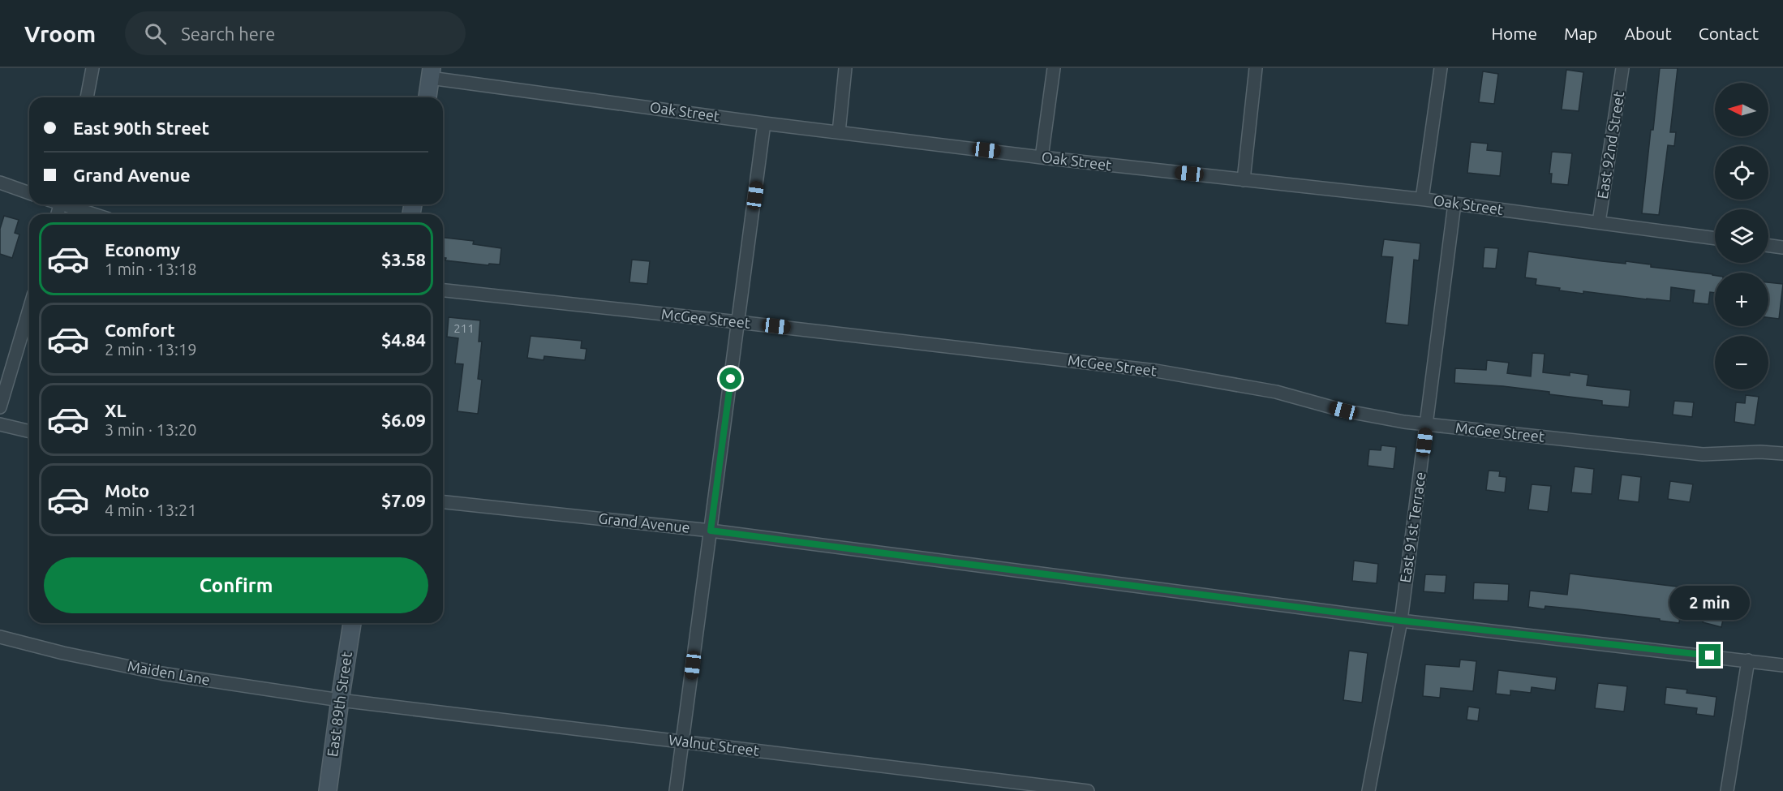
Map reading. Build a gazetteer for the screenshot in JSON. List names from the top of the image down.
{
  "streets": {
    "street": [
      "Oak Street",
      "East 92nd Street",
      "McGee Street",
      "Grand Avenue",
      "East 91st Terrace",
      "Maiden Lane",
      "East 89th Street",
      "Walnut Street"
    ]
  },
  "crossings": [
    ["Oak Street", "East 92nd Street"],
    ["Oak Street", "East 91st Terrace"],
    ["McGee Street", "East 91st Terrace"],
    ["Grand Avenue", "East 91st Terrace"],
    ["Maiden Lane", "East 89th Street"],
    ["Maiden Lane", "Walnut Street"],
    ["East 89th Street", "Walnut Street"]
  ],
  "house_numbers": ["211"],
  "north": "left",
  "page": {
    "header": "Vroom",
    "search": "Search here",
    "nav": [
      "Home",
      "Map",
      "About",
      "Contact"
    ],
    "map_buttons": ["+", "−"],
    "banner": ["East 90th Street", "Grand Avenue"],
    "list": [
      {
        "name": "Economy",
        "note": "1 min · 13:18",
        "value": "$3.58"
      },
      {
        "name": "Comfort",
        "note": "2 min · 13:19",
        "value": "$4.84"
      },
      {
        "name": "XL",
        "note": "3 min · 13:20",
        "value": "$6.09"
      },
      {
        "name": "Moto",
        "note": "4 min · 13:21",
        "value": "$7.09"
      }
    ],
    "buttons": "Confirm",
    "bubble": "2 min"
  }
}
